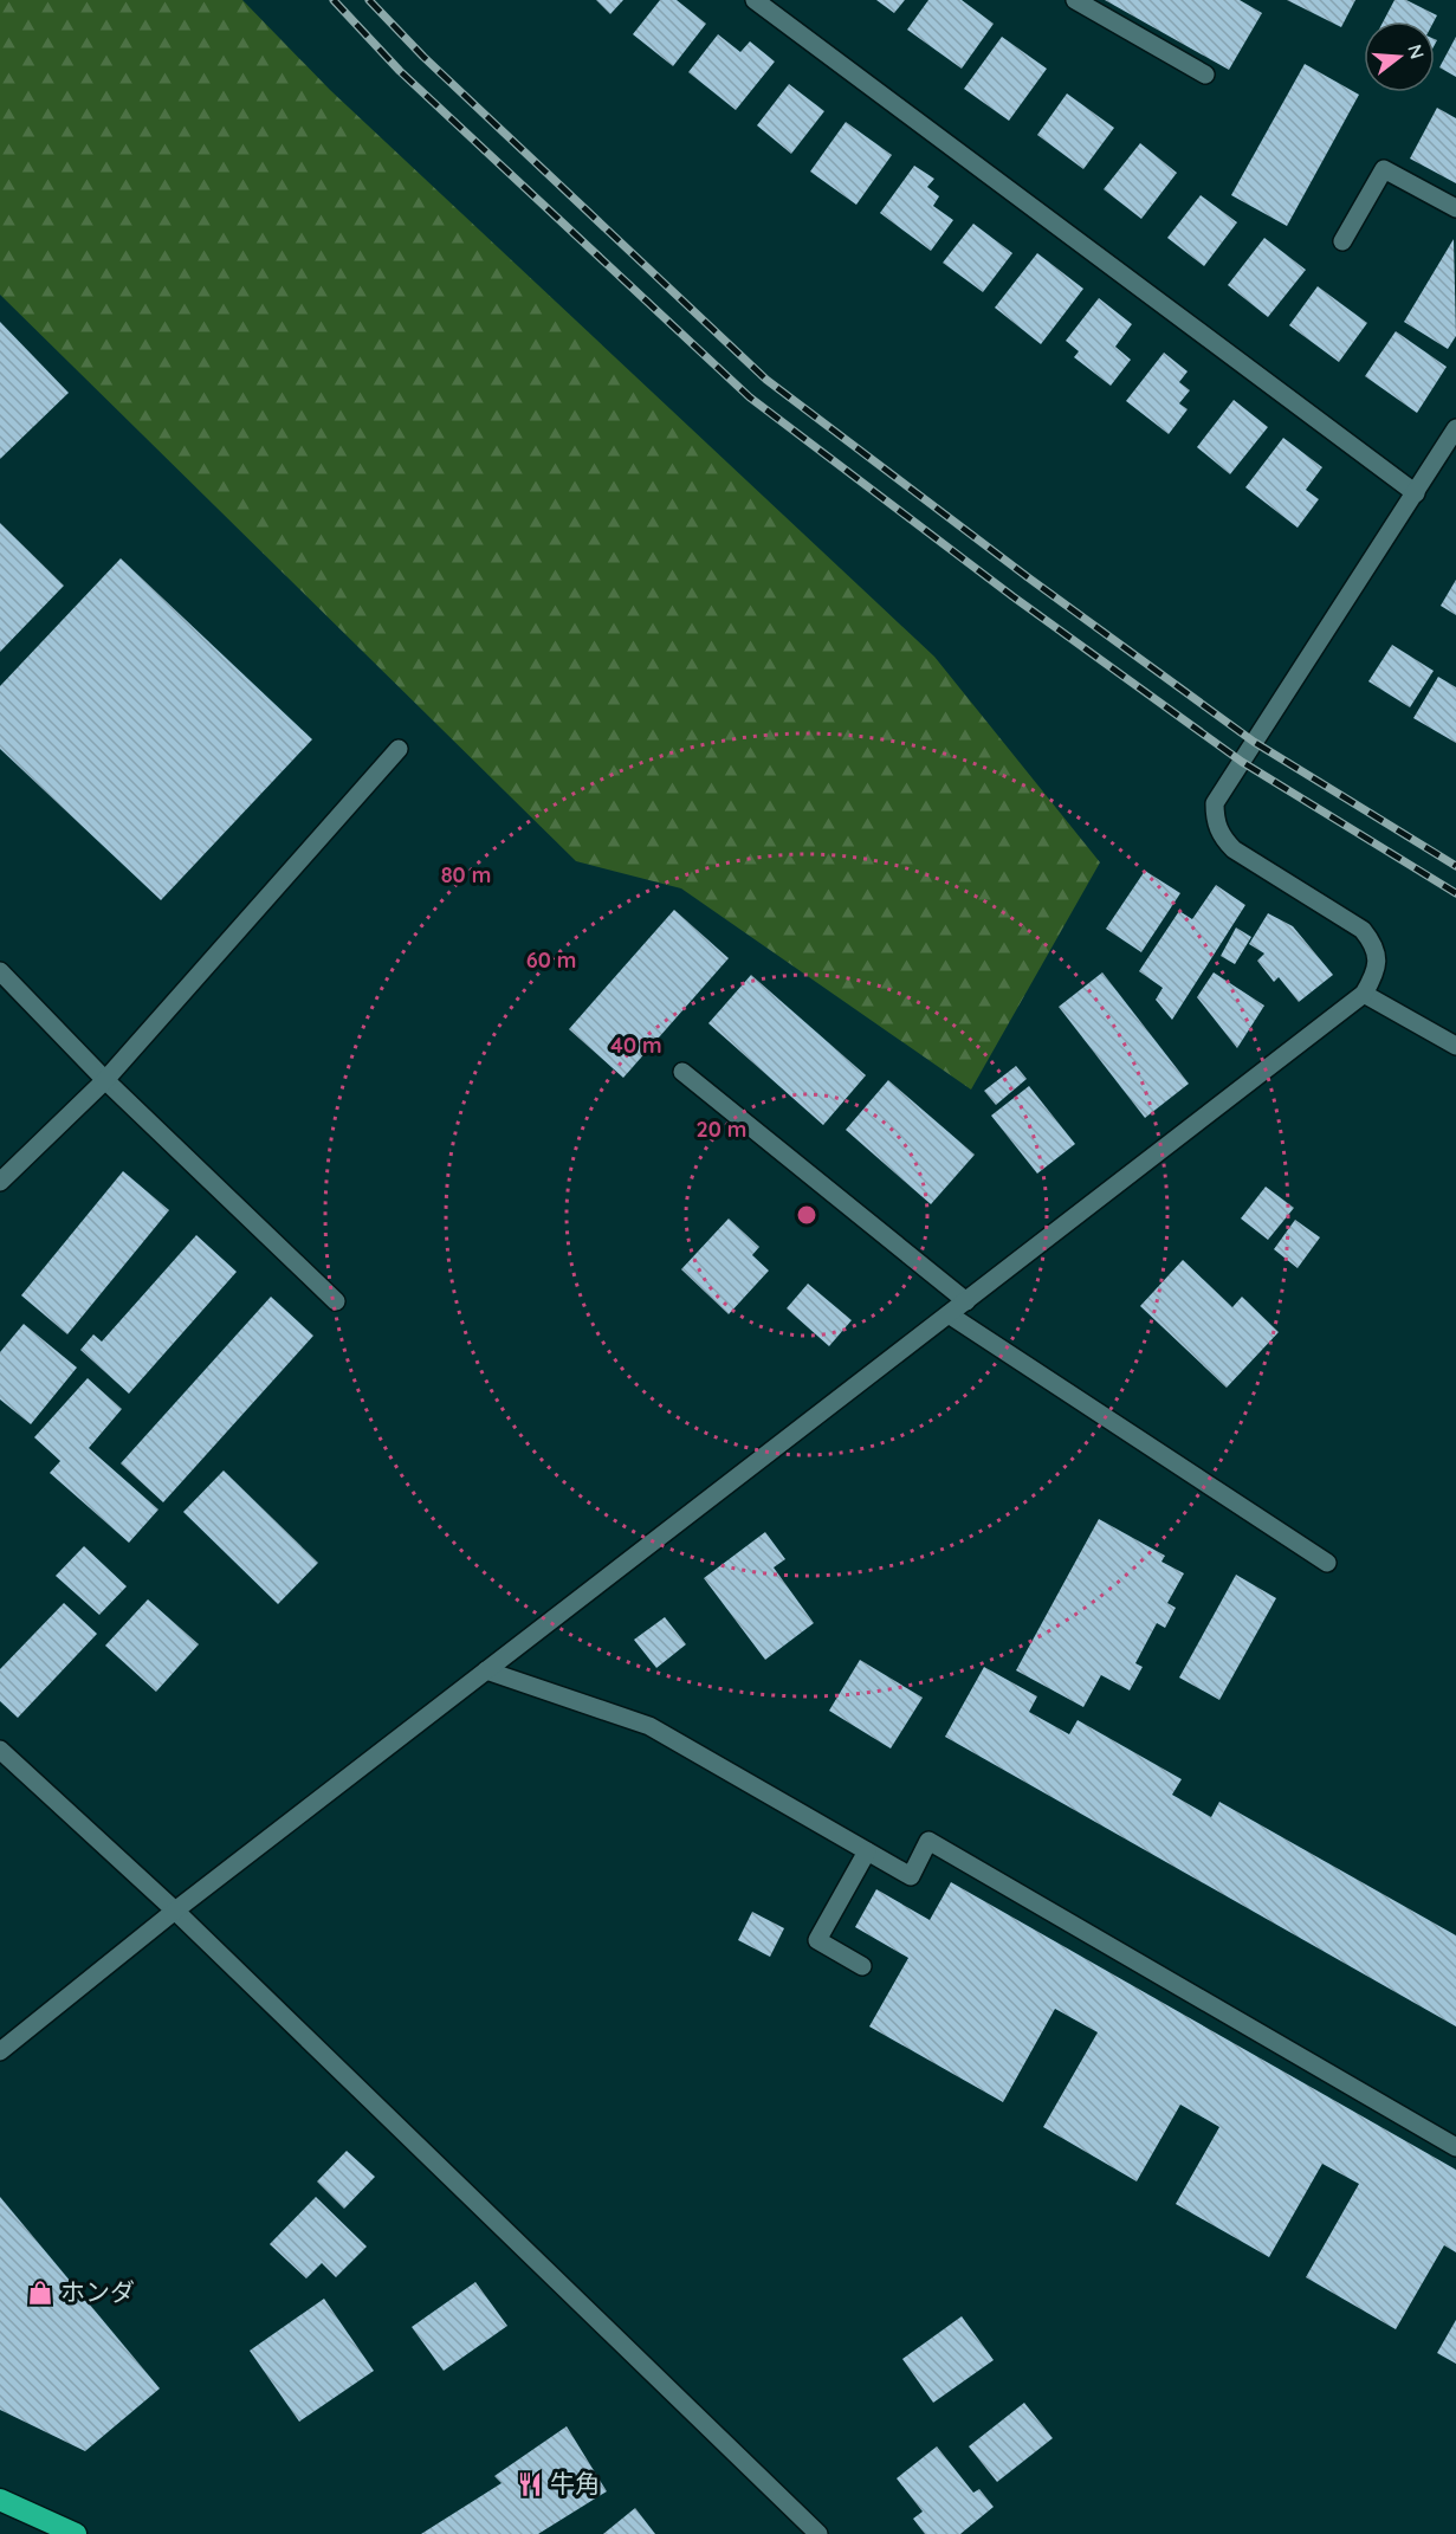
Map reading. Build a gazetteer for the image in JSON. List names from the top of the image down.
{
  "places": {
    "shop": ["ホンダ"],
    "restaurant": ["牛角"]
  },
  "north": "right",
  "rings": [
    "80 m",
    "60 m",
    "40 m",
    "20 m"
  ]
}
